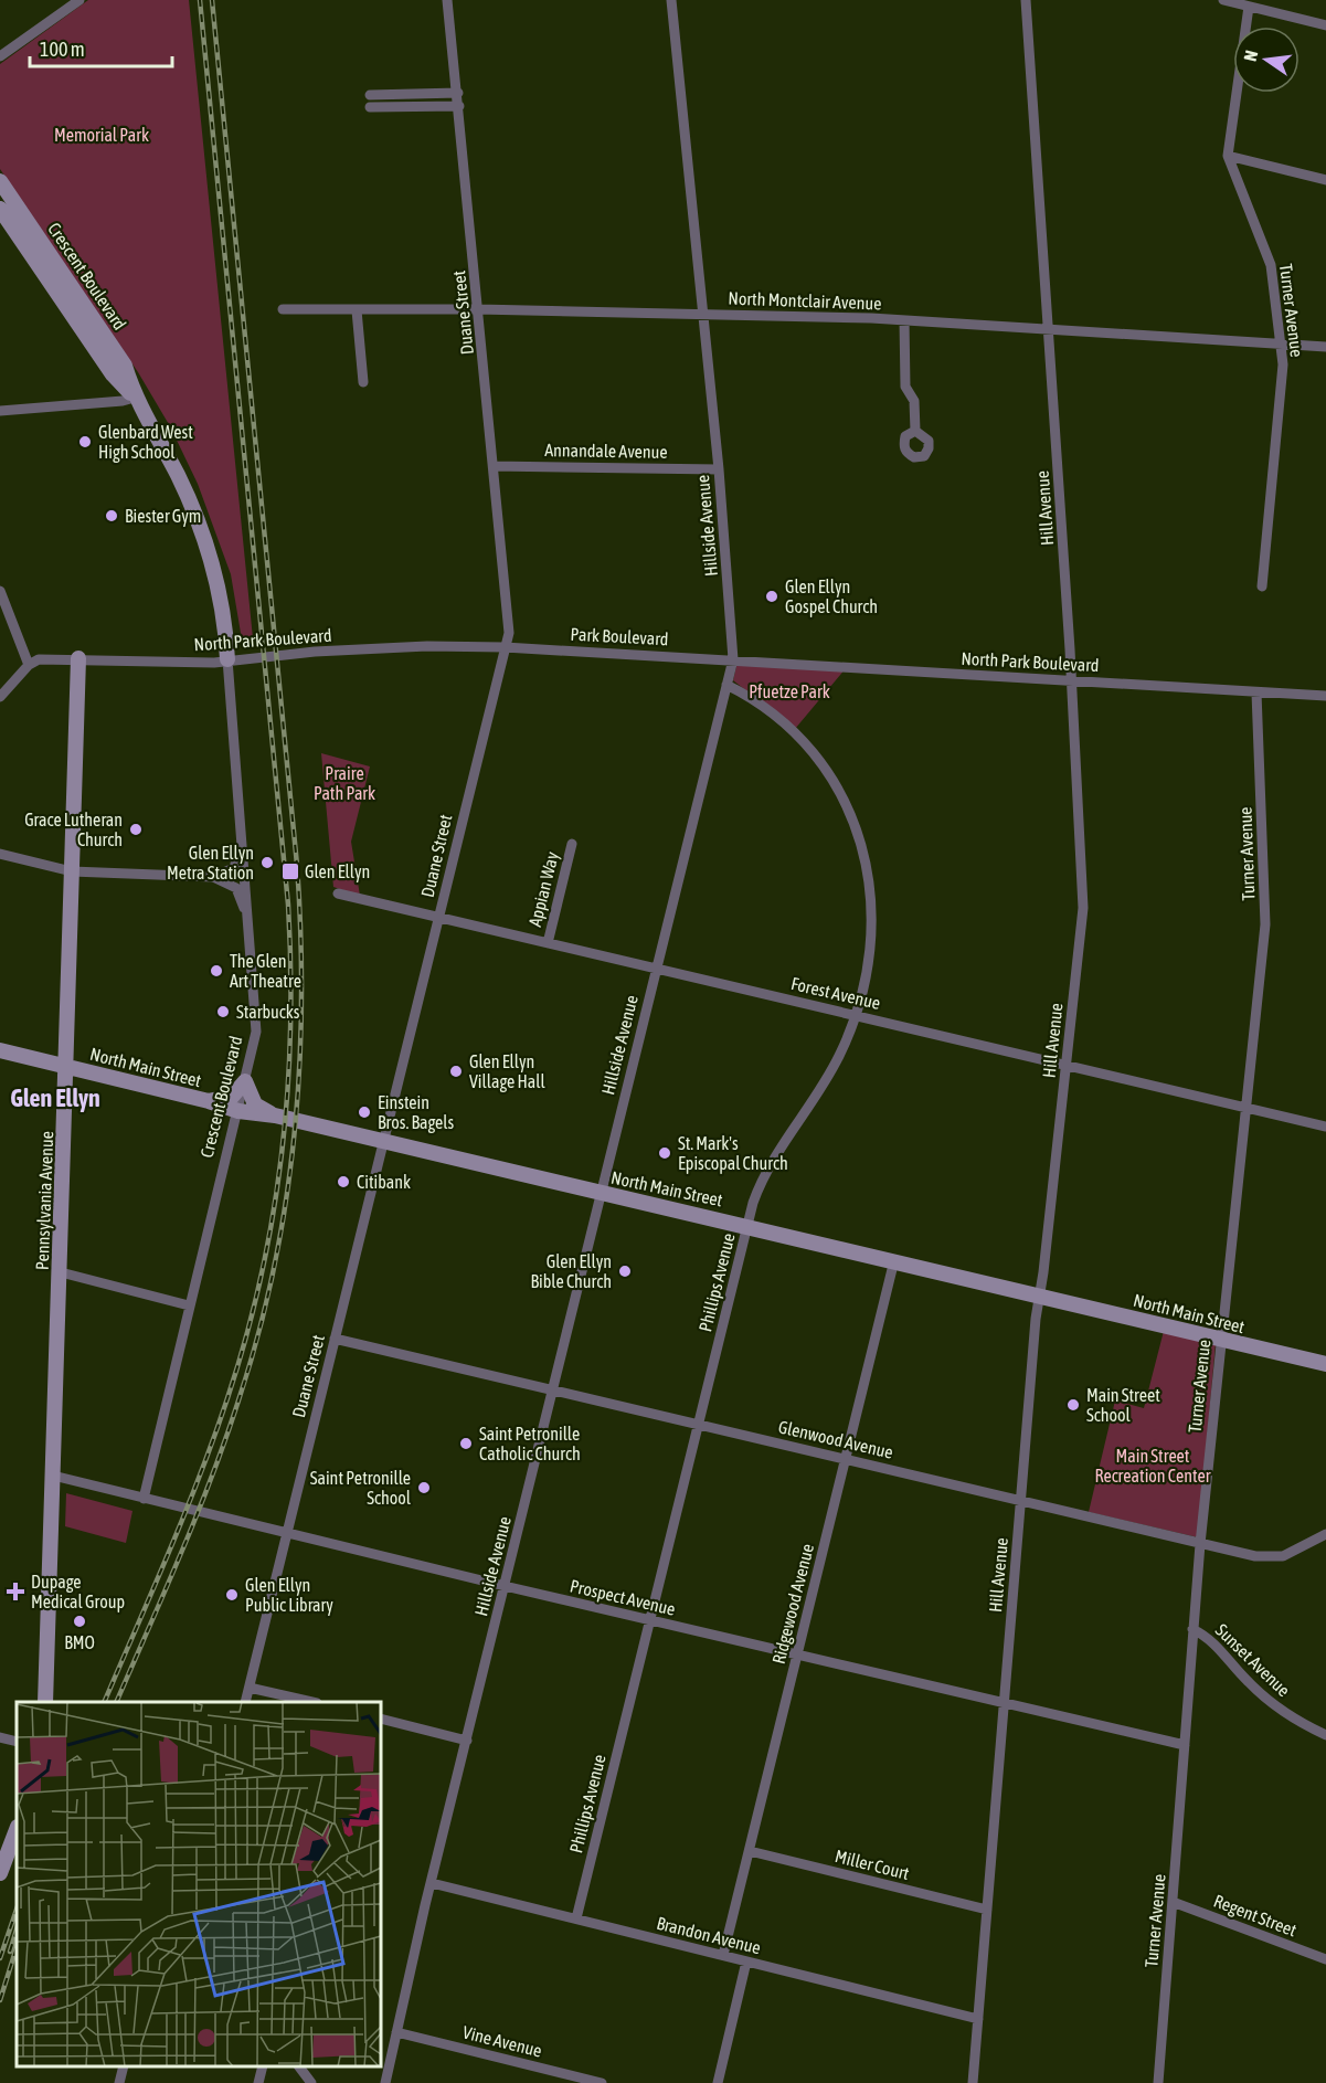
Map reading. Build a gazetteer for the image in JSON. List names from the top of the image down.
{
  "streets": {
    "street": [
      "Crescent Boulevard",
      "North Montclair Avenue",
      "Turner Avenue",
      "Duane Street",
      "Annandale Avenue",
      "Hill Avenue",
      "Hillside Avenue",
      "Park Boulevard",
      "North Park Boulevard",
      "Appian Way",
      "Forest Avenue",
      "North Main Street",
      "Pennsylvania Avenue",
      "Phillips Avenue",
      "Glenwood Avenue",
      "Prospect Avenue",
      "Ridgewood Avenue",
      "Sunset Avenue",
      "Miller Court",
      "Regent Street",
      "Brandon Avenue",
      "Vine Avenue"
    ]
  },
  "crossings": [
    ["Crescent Boulevard", "North Park Boulevard"],
    ["Crescent Boulevard", "North Main Street"],
    ["Crescent Boulevard", "Prospect Avenue"],
    ["North Montclair Avenue", "Turner Avenue"],
    ["North Montclair Avenue", "Duane Street"],
    ["North Montclair Avenue", "Hill Avenue"],
    ["North Montclair Avenue", "Hillside Avenue"],
    ["Turner Avenue", "North Park Boulevard"],
    ["Turner Avenue", "Forest Avenue"],
    ["Turner Avenue", "North Main Street"],
    ["Turner Avenue", "Glenwood Avenue"],
    ["Turner Avenue", "Prospect Avenue"],
    ["Turner Avenue", "Sunset Avenue"],
    ["Turner Avenue", "Regent Street"],
    ["Duane Street", "Annandale Avenue"],
    ["Duane Street", "Park Boulevard"],
    ["Duane Street", "North Park Boulevard"],
    ["Duane Street", "Forest Avenue"],
    ["Duane Street", "North Main Street"],
    ["Duane Street", "Glenwood Avenue"],
    ["Duane Street", "Prospect Avenue"],
    ["Annandale Avenue", "Hillside Avenue"],
    ["Hill Avenue", "North Park Boulevard"],
    ["Hill Avenue", "Forest Avenue"],
    ["Hill Avenue", "North Main Street"],
    ["Hill Avenue", "Glenwood Avenue"],
    ["Hill Avenue", "Prospect Avenue"],
    ["Hill Avenue", "Miller Court"],
    ["Hill Avenue", "Brandon Avenue"],
    ["Hillside Avenue", "Park Boulevard"],
    ["Hillside Avenue", "North Park Boulevard"],
    ["Hillside Avenue", "Forest Avenue"],
    ["Hillside Avenue", "North Main Street"],
    ["Hillside Avenue", "Phillips Avenue"],
    ["Hillside Avenue", "Glenwood Avenue"],
    ["Hillside Avenue", "Prospect Avenue"],
    ["Hillside Avenue", "Brandon Avenue"],
    ["Hillside Avenue", "Vine Avenue"],
    ["Park Boulevard", "North Park Boulevard"],
    ["North Park Boulevard", "Pennsylvania Avenue"],
    ["Appian Way", "Forest Avenue"],
    ["Forest Avenue", "Phillips Avenue"],
    ["North Main Street", "Pennsylvania Avenue"],
    ["North Main Street", "Phillips Avenue"],
    ["North Main Street", "Ridgewood Avenue"],
    ["Pennsylvania Avenue", "Prospect Avenue"],
    ["Phillips Avenue", "Glenwood Avenue"],
    ["Phillips Avenue", "Prospect Avenue"],
    ["Phillips Avenue", "Brandon Avenue"],
    ["Glenwood Avenue", "Ridgewood Avenue"],
    ["Prospect Avenue", "Ridgewood Avenue"],
    ["Ridgewood Avenue", "Miller Court"],
    ["Ridgewood Avenue", "Brandon Avenue"]
  ],
  "districts": ["Glen Ellyn"],
  "parks": [
    "Memorial Park",
    "Pfuetze Park",
    "Praire Path Park",
    "Main Street Recreation Center"
  ],
  "places": {
    "other": [
      "Glenbard West High School",
      "Biester Gym",
      "Glen Ellyn Gospel Church",
      "Grace Lutheran Church",
      "Glen Ellyn Metra Station",
      "The Glen Art Theatre",
      "Starbucks",
      "Glen Ellyn Village Hall",
      "Einstein Bros. Bagels",
      "St. Mark's Episcopal Church",
      "Citibank",
      "Glen Ellyn Bible Church",
      "Main Street School",
      "Saint Petronille Catholic Church",
      "Saint Petronille School",
      "Glen Ellyn Public Library",
      "BMO"
    ],
    "transit": ["Glen Ellyn"],
    "health": ["Dupage Medical Group"]
  },
  "scale_bar": "100 m",
  "north": "left"
}
